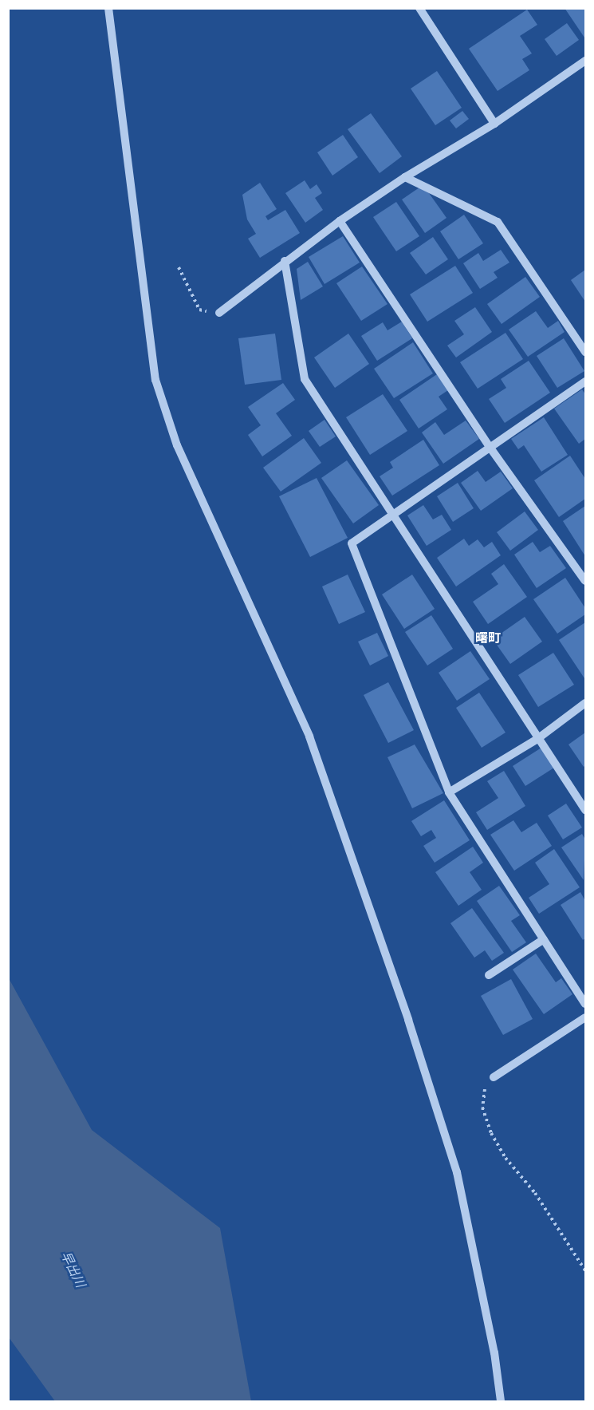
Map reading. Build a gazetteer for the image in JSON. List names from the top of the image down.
{
  "districts": ["曙町"],
  "water": ["早出川"]
}
